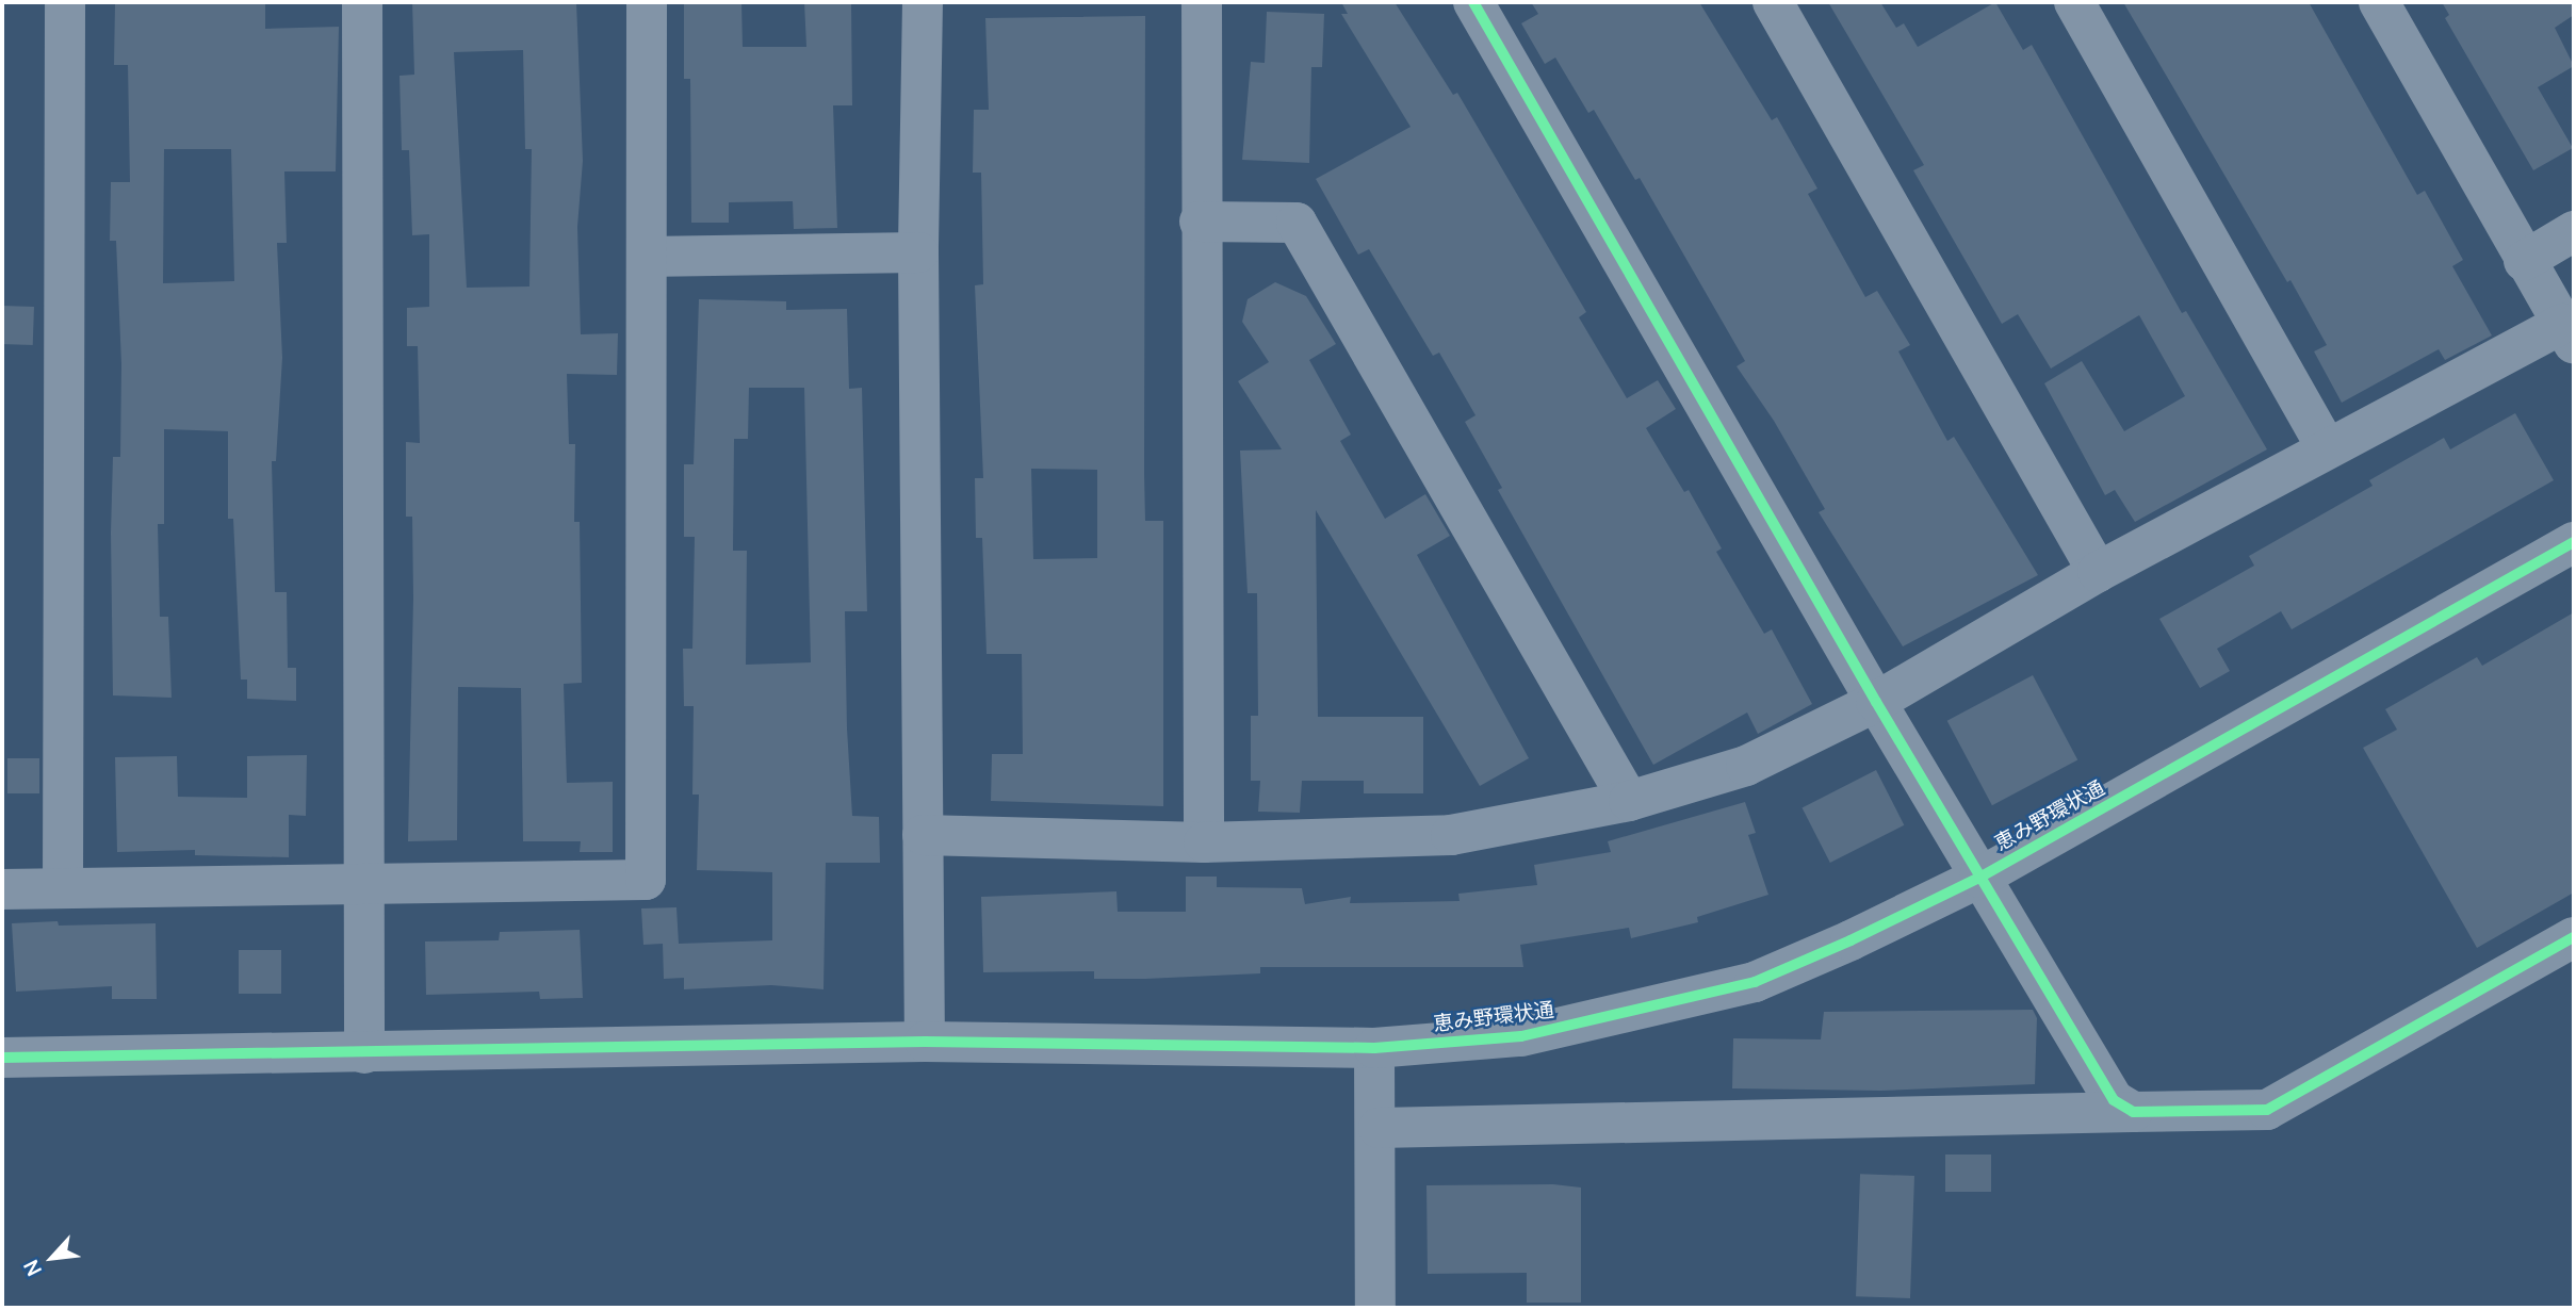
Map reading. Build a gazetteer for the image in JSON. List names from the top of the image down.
{
  "streets": {
    "street": ["恵み野環状通"]
  },
  "north": "bottom left"
}
